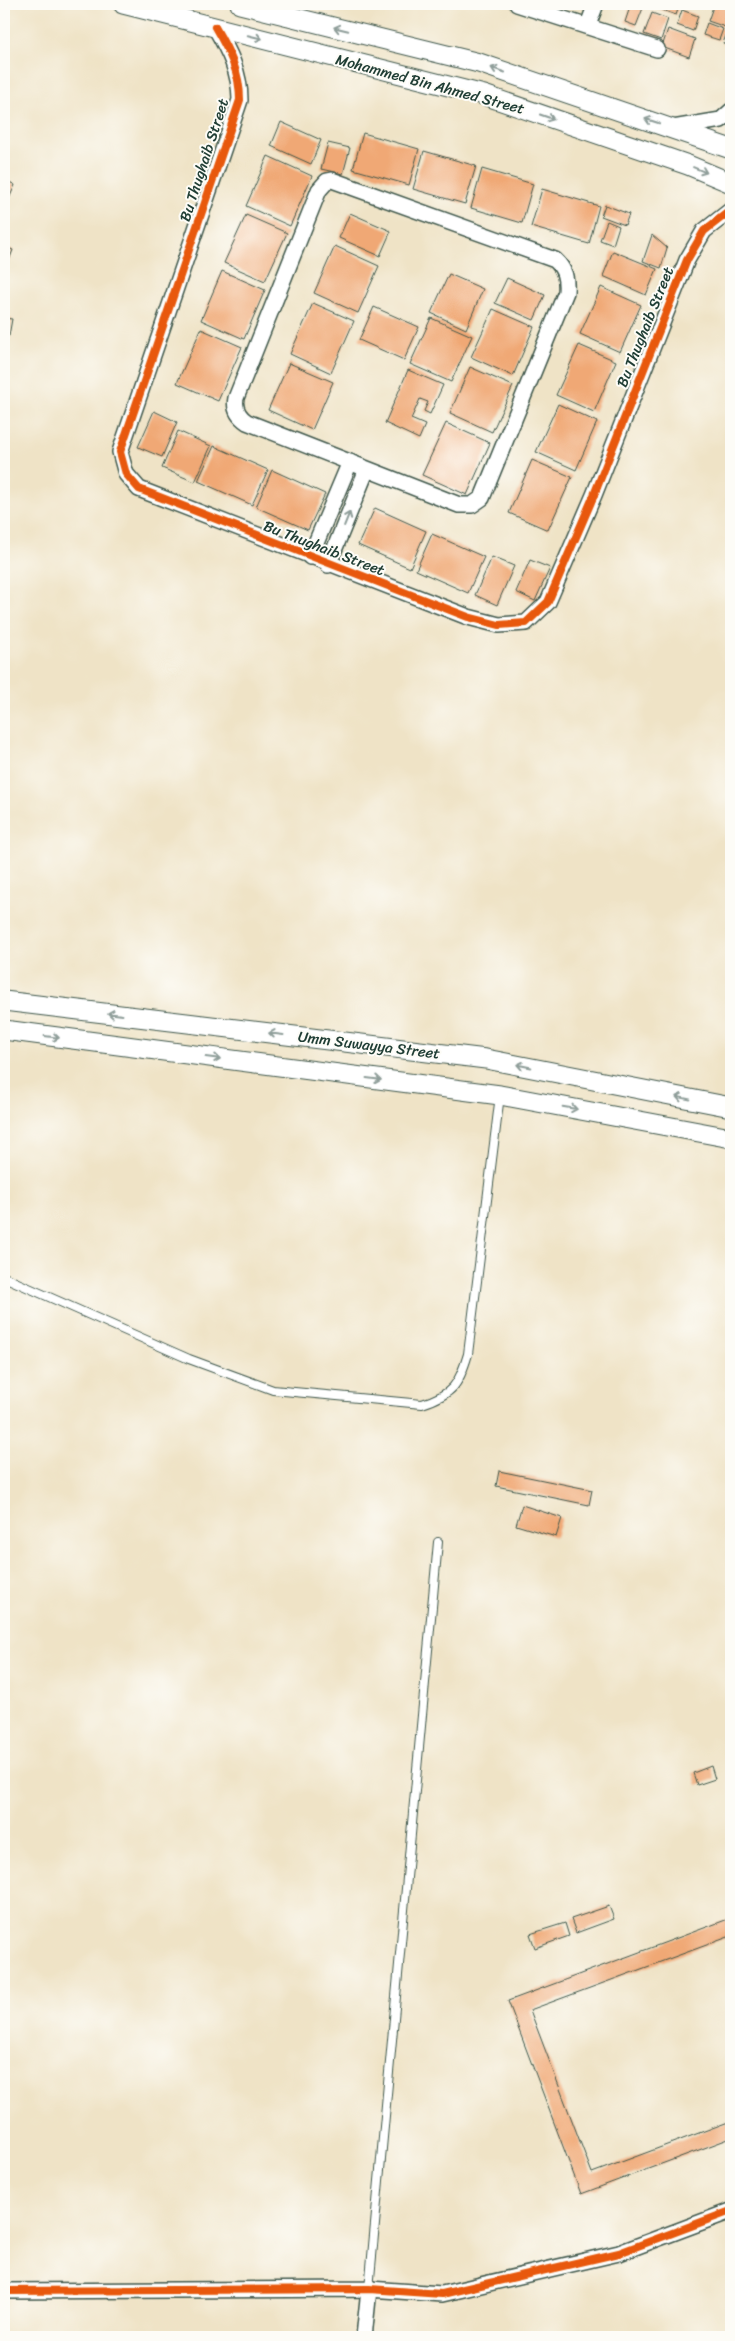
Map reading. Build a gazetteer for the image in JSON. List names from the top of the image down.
{
  "streets": {
    "street": ["Mohammed Bin Ahmed Street", "Bu Thughaib Street", "Umm Suwayya Street"]
  },
  "crossings": [
    ["Mohammed Bin Ahmed Street", "Bu Thughaib Street"]
  ]
}
